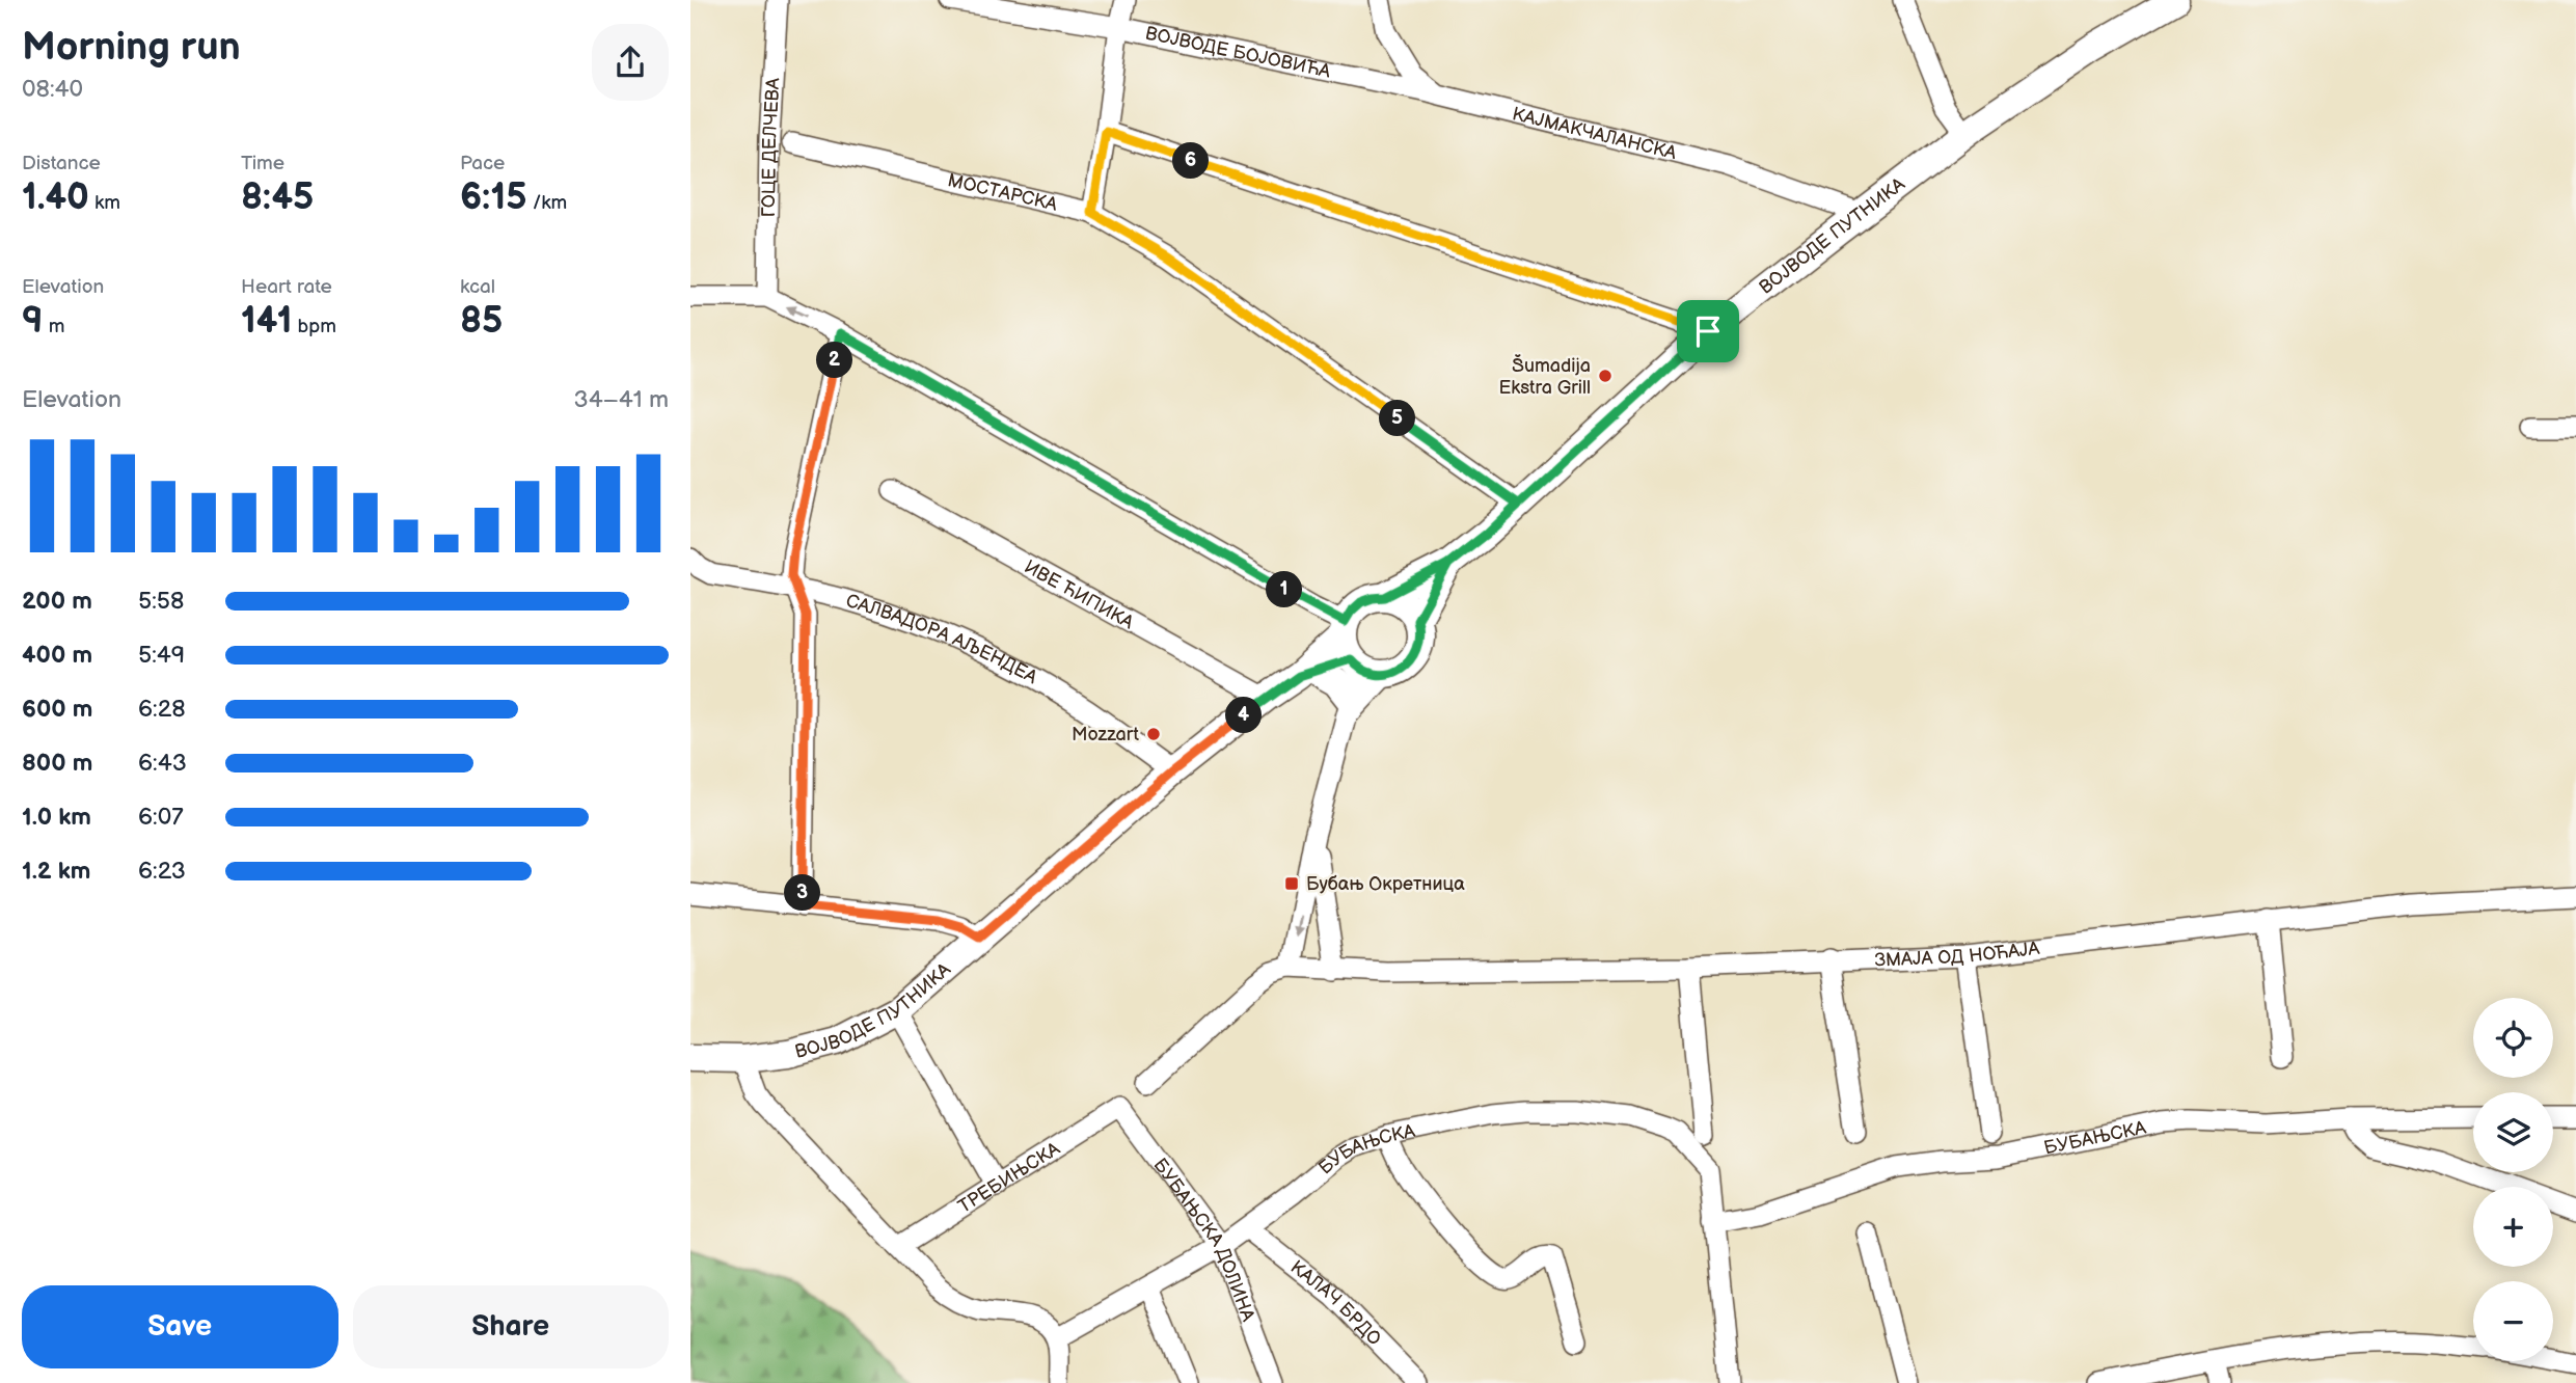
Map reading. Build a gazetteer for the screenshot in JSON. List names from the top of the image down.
{
  "streets": {
    "street": [
      "ВОЈВОДЕ БОЈОВИЋА",
      "КАЈМАКЧАЛАНСКА",
      "ГОЦЕ ДЕЛЧЕВА",
      "МОСТАРСКА",
      "ВОЈВОДЕ ПУТНИКА",
      "ИВЕ ЋИПИКА",
      "САЛВАДОРА АЉЕНДЕА",
      "ЗМАЈА ОД НОЋАЈА",
      "БУБАЊСКА",
      "ТРЕБИЊСКА",
      "БУБАЊСКА ДОЛИНА",
      "КАЛАЧ БРДО"
    ]
  },
  "crossings": [
    ["ВОЈВОДЕ БОЈОВИЋА", "КАЈМАКЧАЛАНСКА"],
    ["КАЈМАКЧАЛАНСКА", "ВОЈВОДЕ ПУТНИКА"],
    ["МОСТАРСКА", "ВОЈВОДЕ ПУТНИКА"],
    ["ВОЈВОДЕ ПУТНИКА", "ИВЕ ЋИПИКА"],
    ["ВОЈВОДЕ ПУТНИКА", "САЛВАДОРА АЉЕНДЕА"],
    ["БУБАЊСКА", "БУБАЊСКА ДОЛИНА"],
    ["БУБАЊСКА", "КАЛАЧ БРДО"],
    ["ТРЕБИЊСКА", "БУБАЊСКА ДОЛИНА"]
  ],
  "places": {
    "other": ["Šumadija Ekstra Grill", "Mozzart"],
    "transit": ["Бубањ Окретница"]
  },
  "page": {
    "heading": ["Morning run", "08:40"],
    "stats": [
      ["Distance", "1.40 km"],
      ["Time", "8:45"],
      ["Pace", "6:15 /km"],
      ["Elevation", "9 m"],
      ["Heart rate", "141 bpm"],
      ["kcal", "85"]
    ],
    "pins": [
      "6",
      "2",
      "5",
      "1",
      "4",
      "3"
    ],
    "chart": ["Elevation", "34–41 m"],
    "list": [
      {
        "name": "200 m",
        "note": "5:58"
      },
      {
        "name": "400 m",
        "note": "5:49"
      },
      {
        "name": "600 m",
        "note": "6:28"
      },
      {
        "name": "800 m",
        "note": "6:43"
      },
      {
        "name": "1.0 km",
        "note": "6:07"
      },
      {
        "name": "1.2 km",
        "note": "6:23"
      }
    ],
    "map_buttons": ["+", "−"],
    "buttons": ["Save", "Share"]
  }
}
